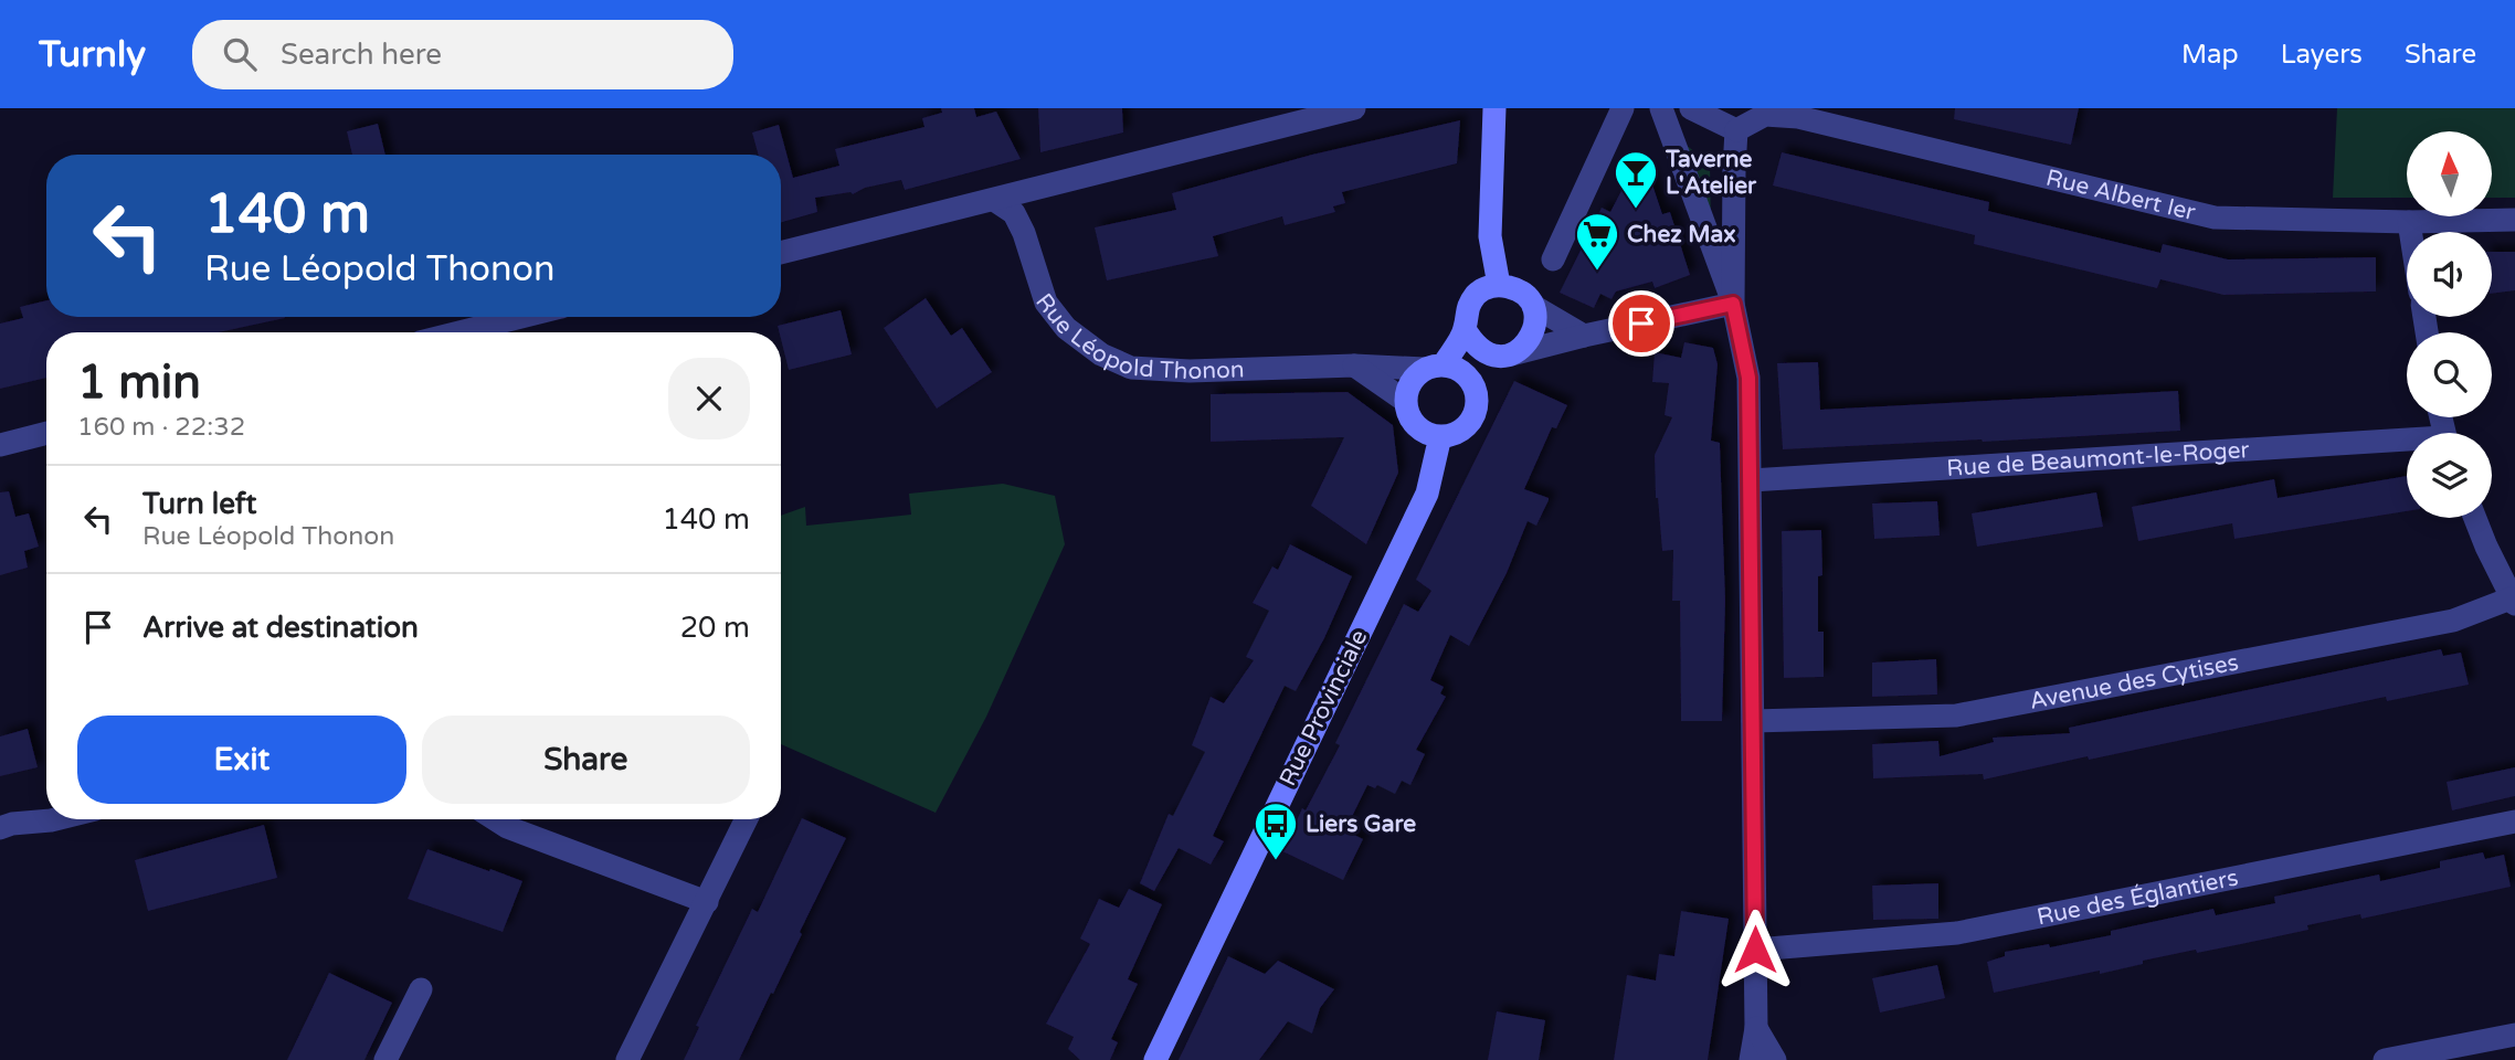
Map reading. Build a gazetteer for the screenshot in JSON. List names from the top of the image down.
{
  "streets": {
    "main road": ["Rue Provinciale"],
    "street": [
      "Rue Albert Ier",
      "Rue Léopold Thonon",
      "Rue de Beaumont-le-Roger",
      "Avenue des Cytises",
      "Rue des Églantiers"
    ]
  },
  "crossings": [
    ["Rue Léopold Thonon", "Rue Provinciale"]
  ],
  "places": {
    "bar": ["Taverne L'Atelier"],
    "supermarket": ["Chez Max"],
    "bus stop": ["Liers Gare"]
  },
  "north": "top",
  "page": {
    "header": "Turnly",
    "search": "Search here",
    "nav": ["Map", "Layers", "Share"],
    "turn": ["140 m", "Rue Léopold Thonon"],
    "heading": ["1 min", "160 m · 22:32"],
    "list": [
      {
        "name": "Turn left",
        "note": "Rue Léopold Thonon",
        "value": "140 m"
      },
      {
        "name": "Arrive at destination",
        "value": "20 m"
      }
    ],
    "buttons": ["Exit", "Share"]
  }
}
